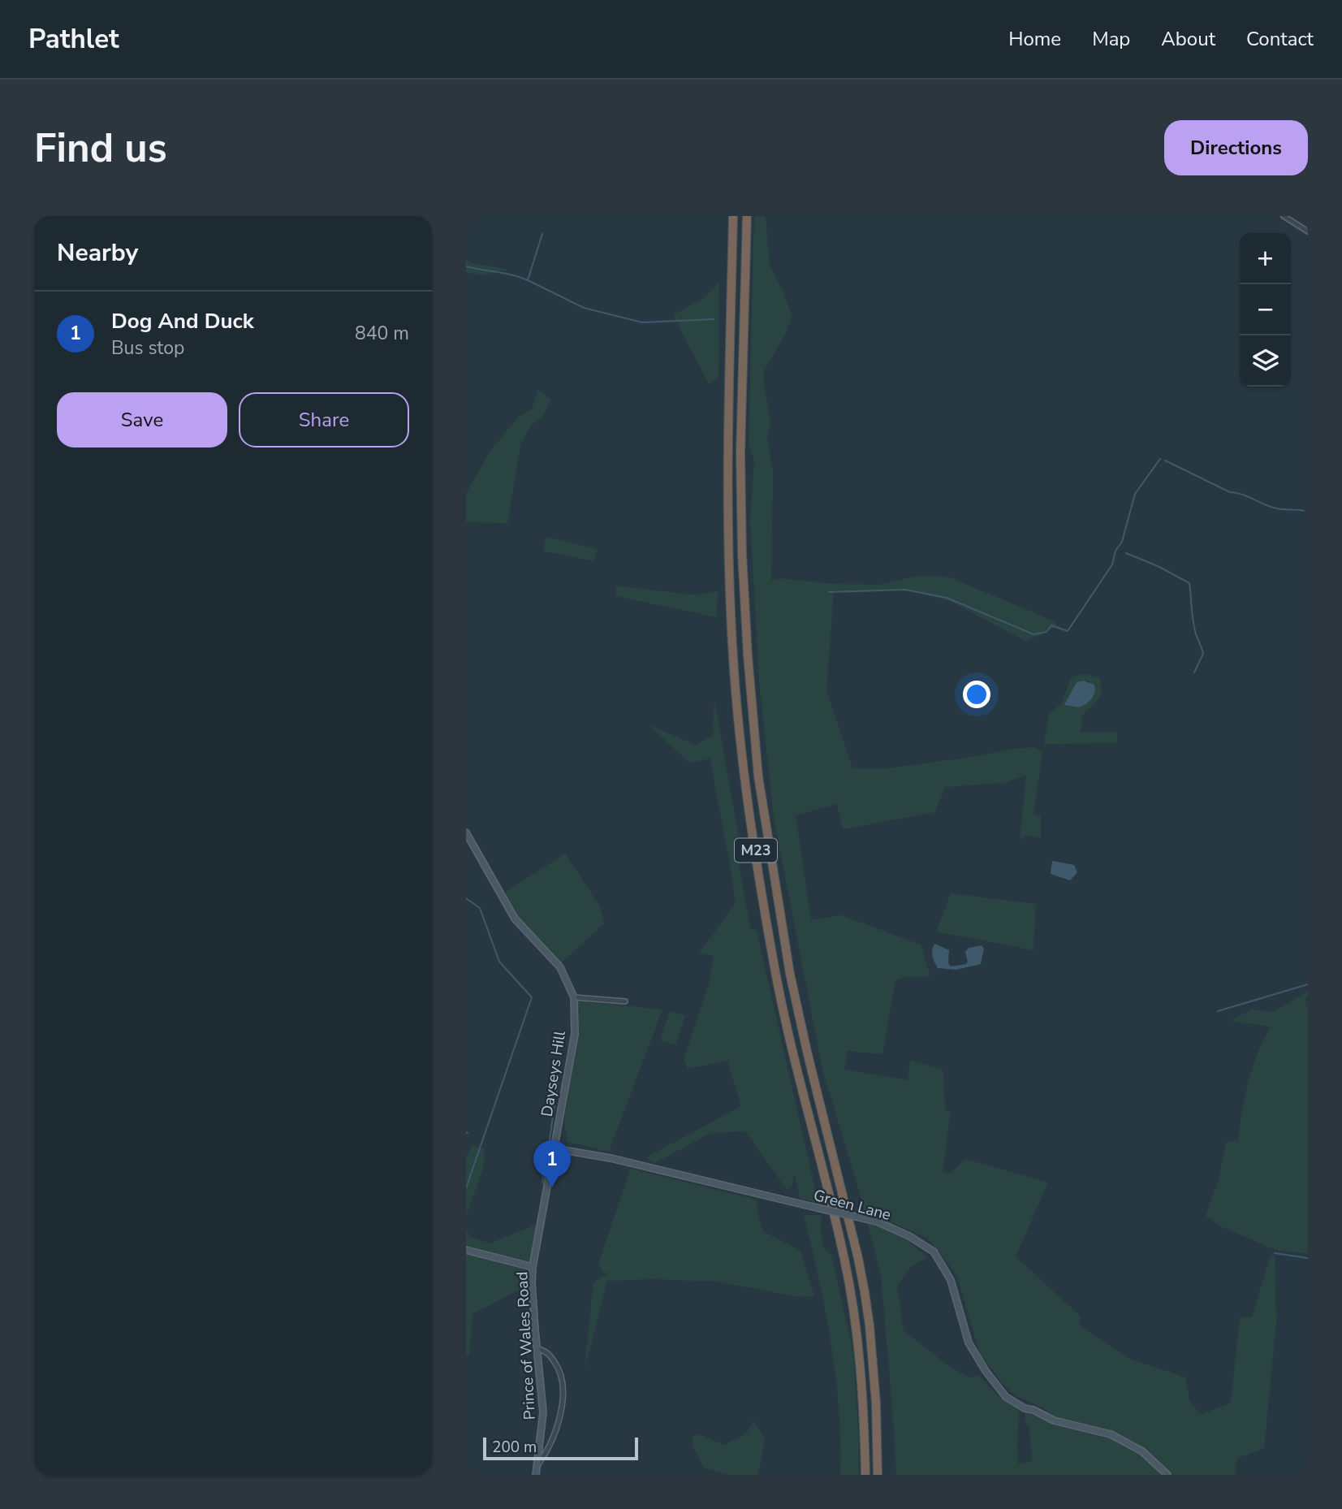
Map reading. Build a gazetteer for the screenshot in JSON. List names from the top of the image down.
{
  "streets": {
    "highway": ["M23"],
    "street": ["Dayseys Hill", "Green Lane", "Prince of Wales Road"]
  },
  "crossings": [
    ["Dayseys Hill", "Green Lane"],
    ["Dayseys Hill", "Prince of Wales Road"],
    ["Green Lane", "Prince of Wales Road"]
  ],
  "scale_bar": "200 m",
  "page": {
    "header": "Pathlet",
    "nav": [
      "Home",
      "Map",
      "About",
      "Contact"
    ],
    "buttons": [
      "Directions",
      ["Save", "Share"]
    ],
    "title": "Find us",
    "heading": "Nearby",
    "map_buttons": ["+", "−"],
    "list": [
      {
        "mark": "1",
        "name": "Dog And Duck",
        "note": "Bus stop",
        "value": "840 m"
      }
    ],
    "pins": "1",
    "scale": "200 m"
  }
}
